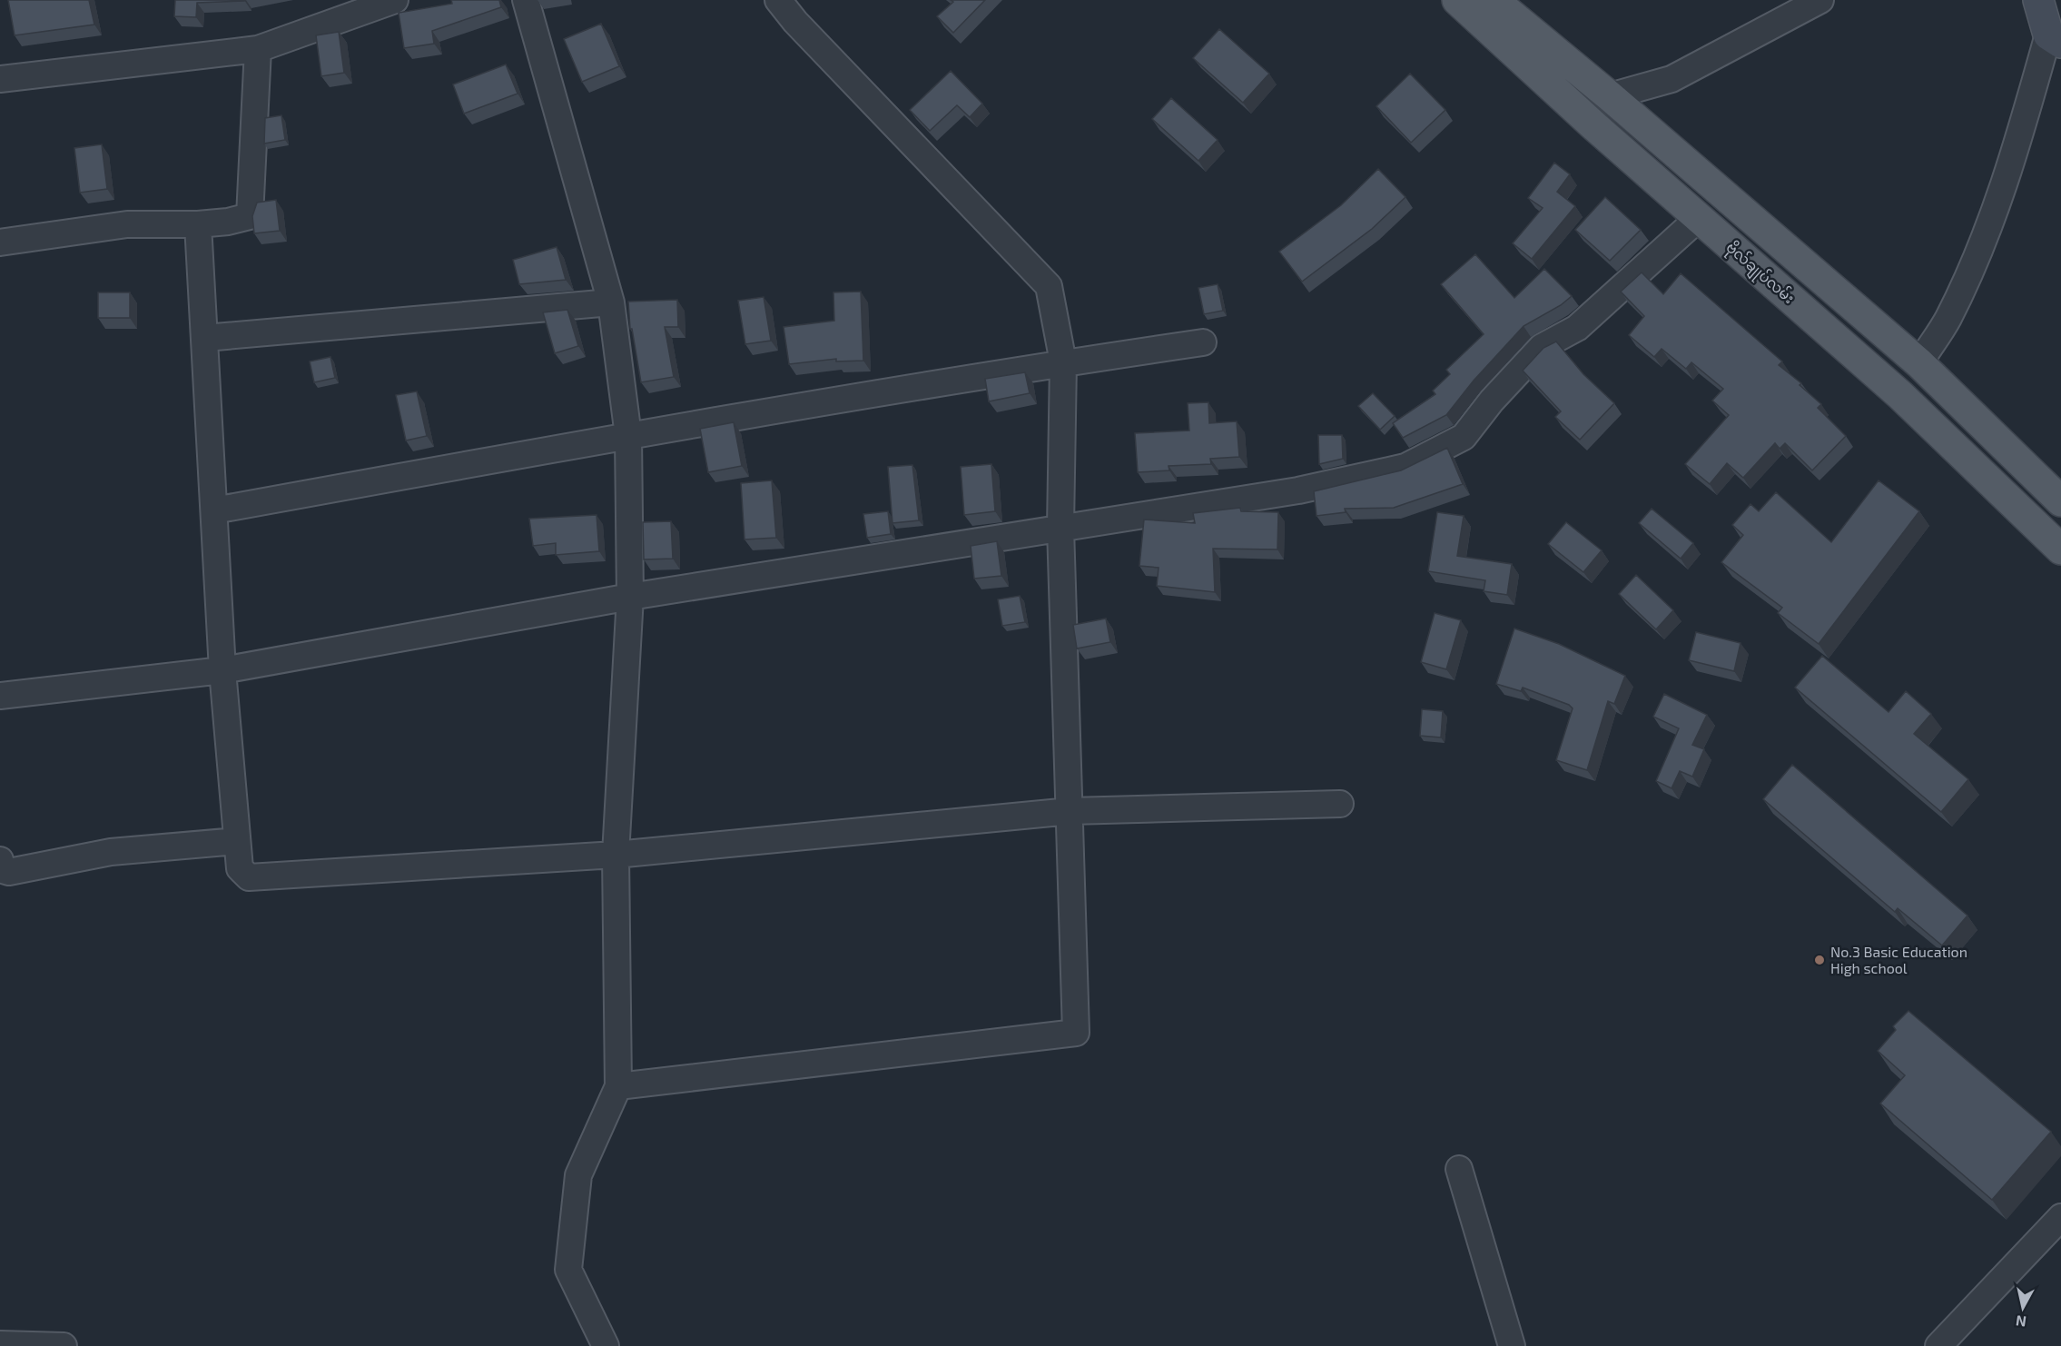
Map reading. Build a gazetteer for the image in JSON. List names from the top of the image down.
{
  "streets": {
    "main road": ["ဗိုလ်ချုပ်လမ်း"]
  },
  "places": ["No.3 Basic Education High school"],
  "north": "bottom"
}
